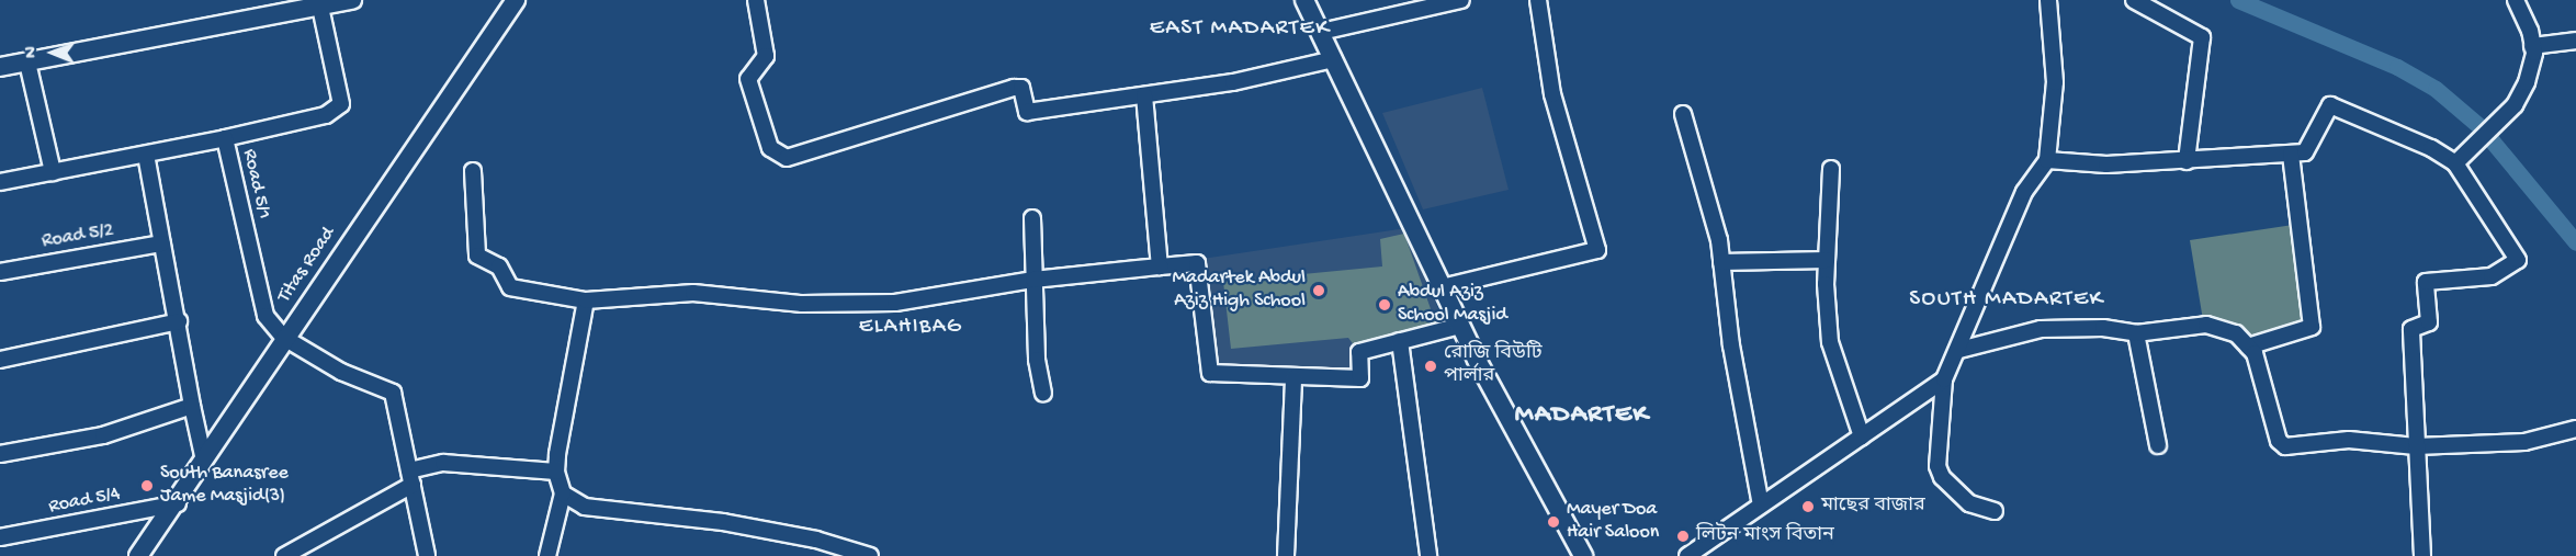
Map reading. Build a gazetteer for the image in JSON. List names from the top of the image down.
{
  "streets": {
    "street": [
      "Road 5/1",
      "Road 5/2",
      "Titas Road",
      "Road 5/4"
    ]
  },
  "crossings": [
    ["Road 5/1", "Titas Road"],
    ["Titas Road", "Road 5/4"]
  ],
  "districts": [
    "EAST MADARTEK",
    "SOUTH MADARTEK",
    "ELAHIBAG",
    "MADARTEK"
  ],
  "places": [
    "Madartek Abdul Aziz High School",
    "Abdul Aziz School Masjid",
    "রোজি বিউটি পার্লার",
    "South Banasree Jame Masjid(3)",
    "মাছের বাজার",
    "Mayer Doa Hair Saloon",
    "লিটন মাংস বিতান"
  ],
  "north": "left"
}
